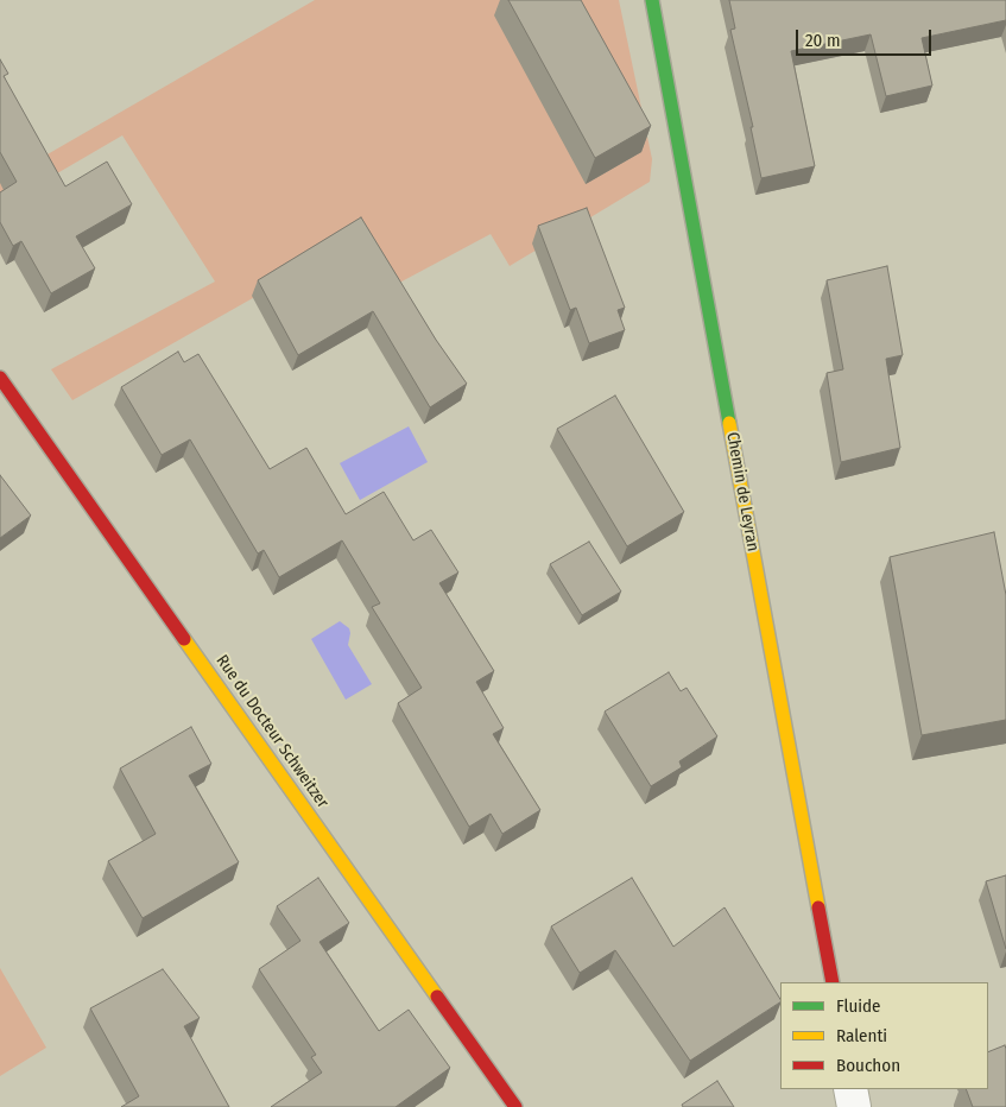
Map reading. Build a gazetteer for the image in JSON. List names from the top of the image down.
{
  "streets": {
    "street": ["Chemin de Leyran", "Rue du Docteur Schweitzer"]
  },
  "legend": ["Fluide", "Ralenti", "Bouchon"],
  "scale_bar": "20 m"
}
